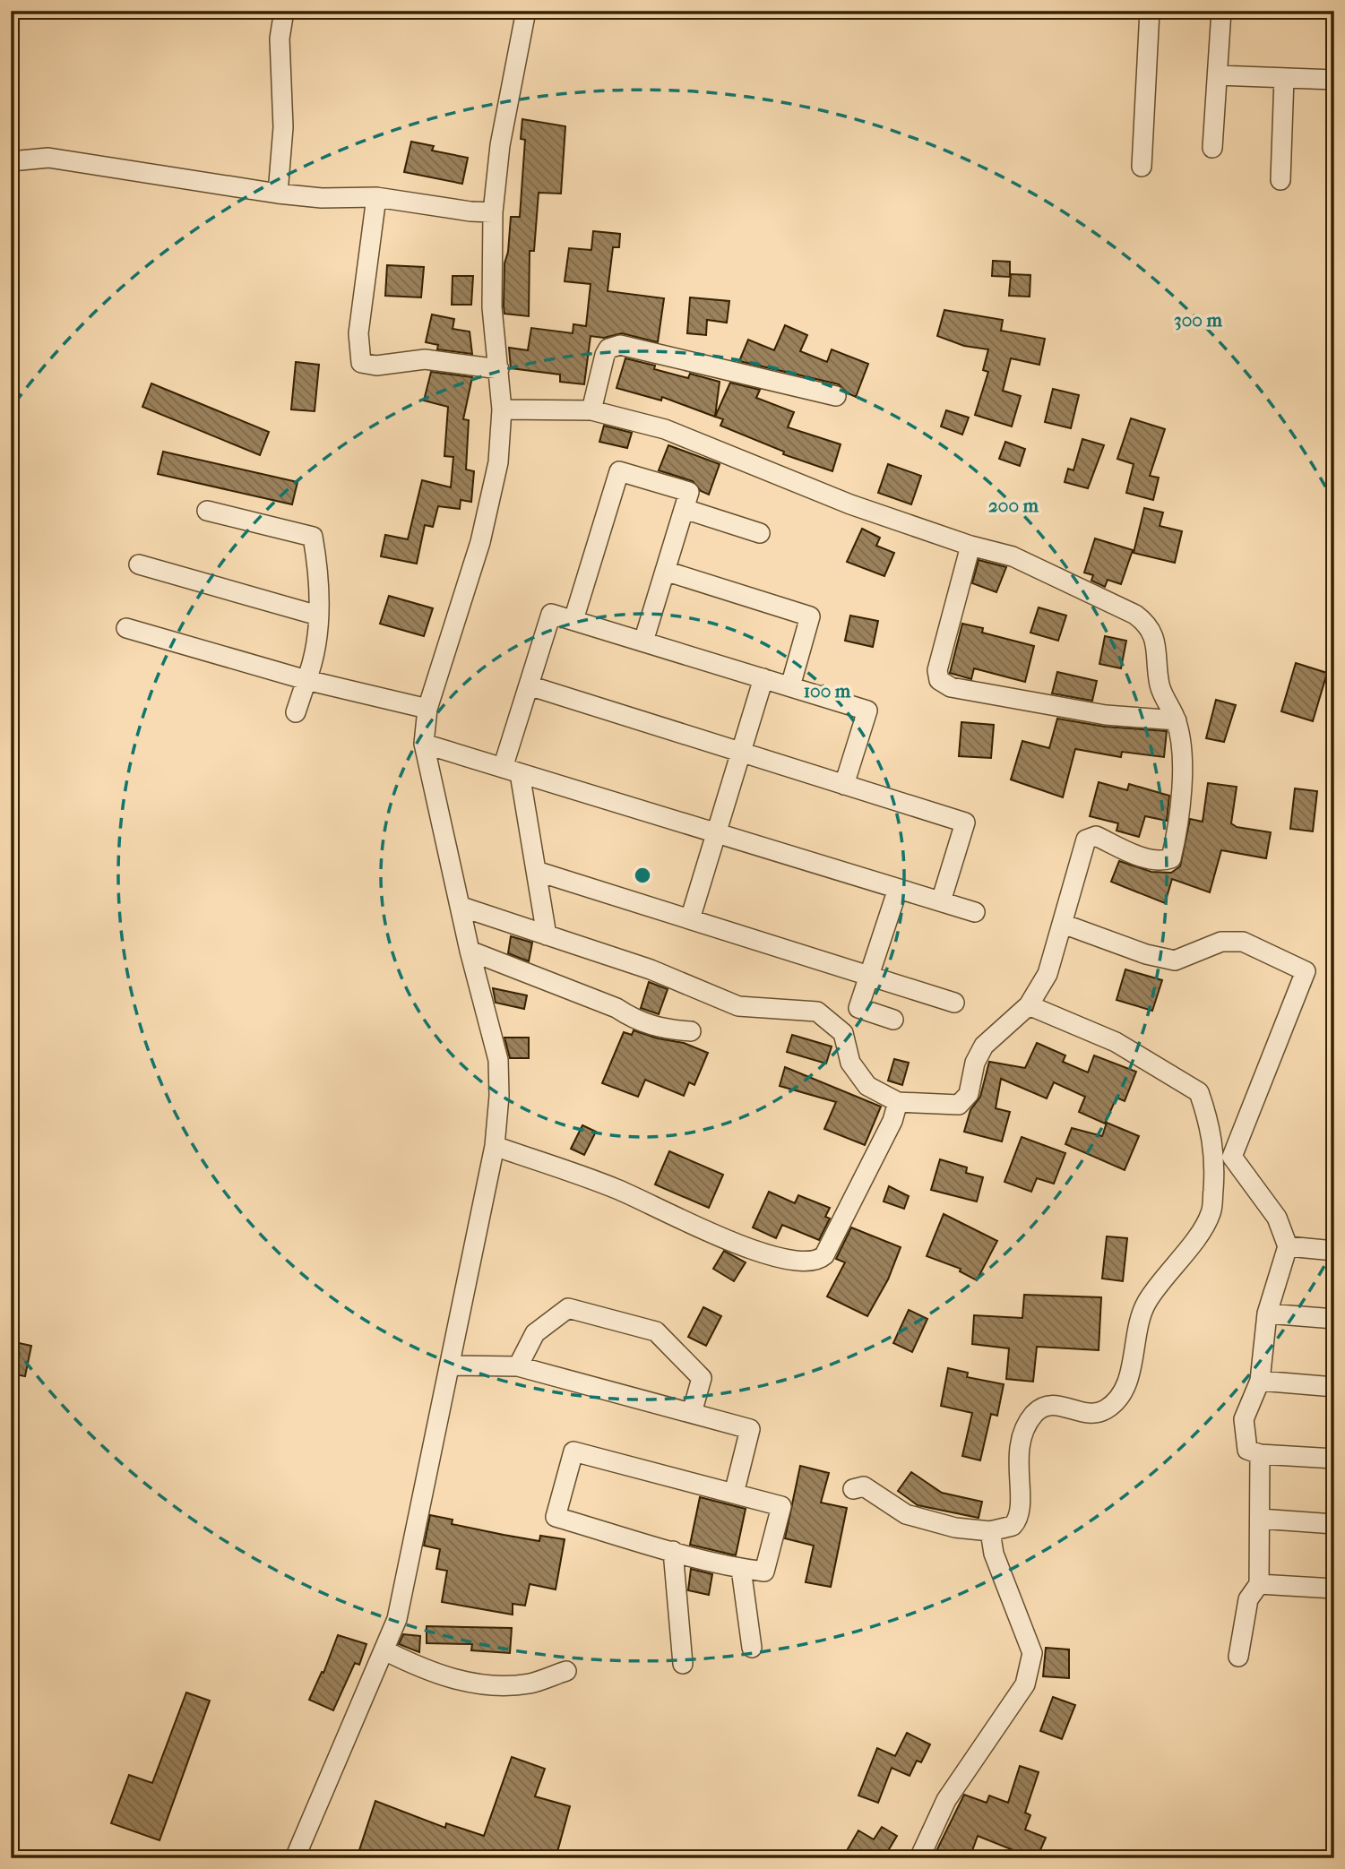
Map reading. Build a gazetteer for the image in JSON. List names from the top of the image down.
{
  "rings": ["300 m", "200 m", "100 m"]
}
